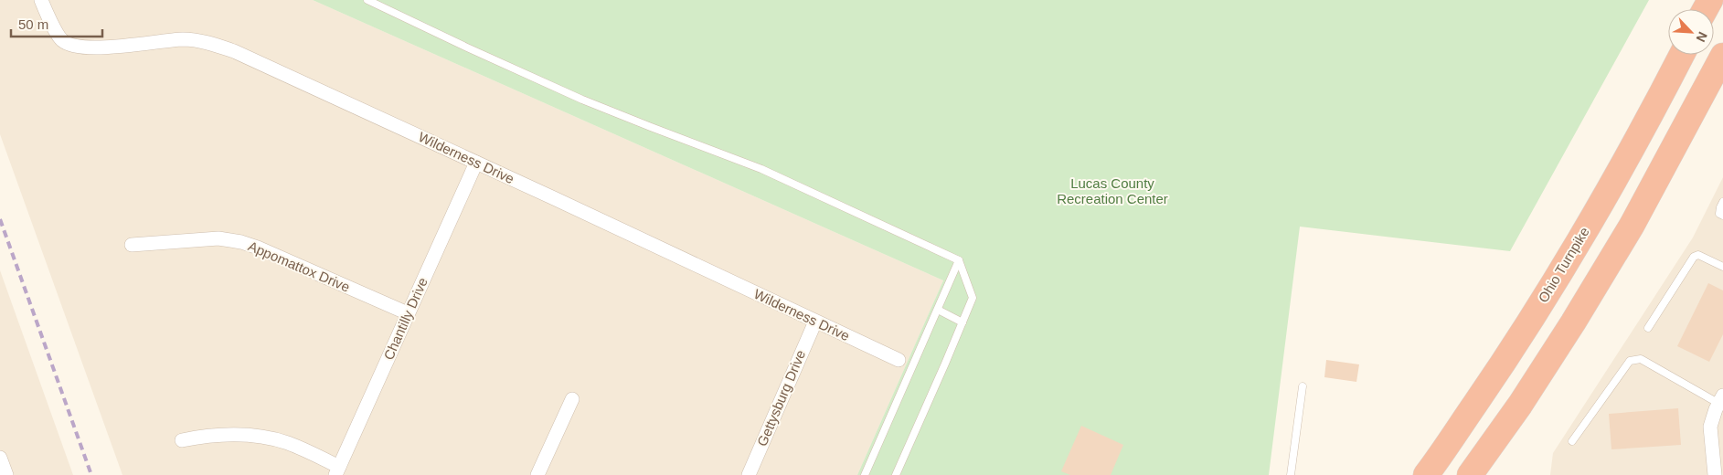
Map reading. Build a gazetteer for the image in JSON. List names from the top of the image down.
{
  "streets": {
    "highway": ["Ohio Turnpike"],
    "street": [
      "Wilderness Drive",
      "Appomattox Drive",
      "Chantilly Drive",
      "Gettysburg Drive"
    ]
  },
  "crossings": [
    ["Wilderness Drive", "Chantilly Drive"],
    ["Wilderness Drive", "Gettysburg Drive"],
    ["Appomattox Drive", "Chantilly Drive"]
  ],
  "parks": ["Lucas County Recreation Center"],
  "scale_bar": "50 m",
  "north": "bottom right"
}
